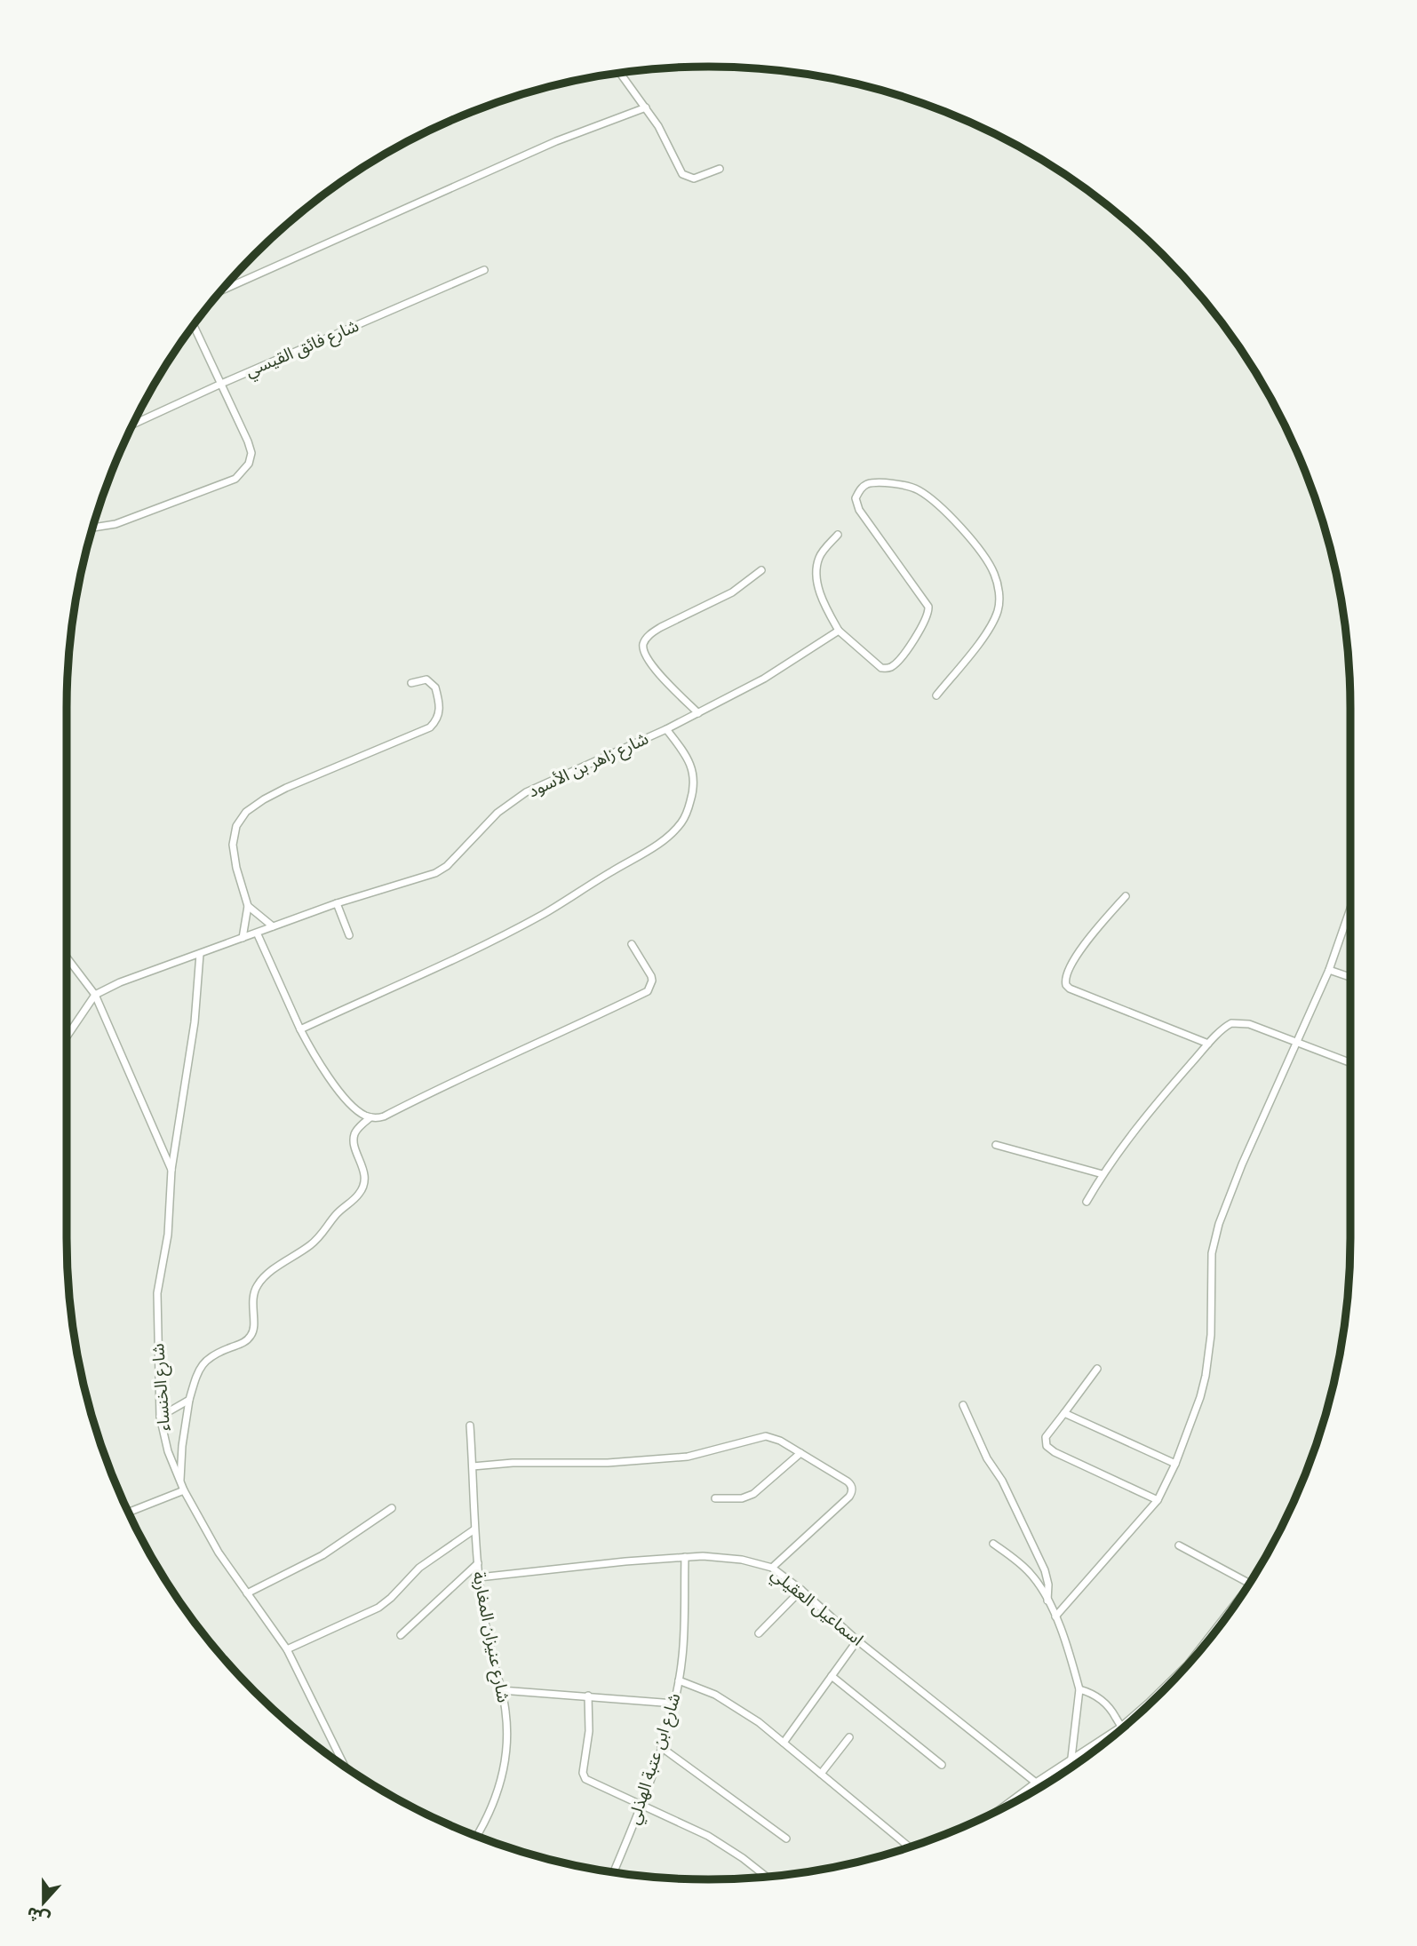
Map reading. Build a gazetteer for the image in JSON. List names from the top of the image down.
{
  "streets": {
    "street": [
      "شارع فائق القيسي",
      "شارع زاهر بن الأسود",
      "شارع الخنساء",
      "اسماعيل العقيلي",
      "شارع عنيزان المغاربة",
      "شارع ابن عتبة الهذلي"
    ]
  },
  "crossings": [
    ["شارع زاهر بن الأسود", "شارع الخنساء"],
    ["اسماعيل العقيلي", "شارع عنيزان المغاربة"],
    ["اسماعيل العقيلي", "شارع ابن عتبة الهذلي"]
  ],
  "north": "bottom"
}
